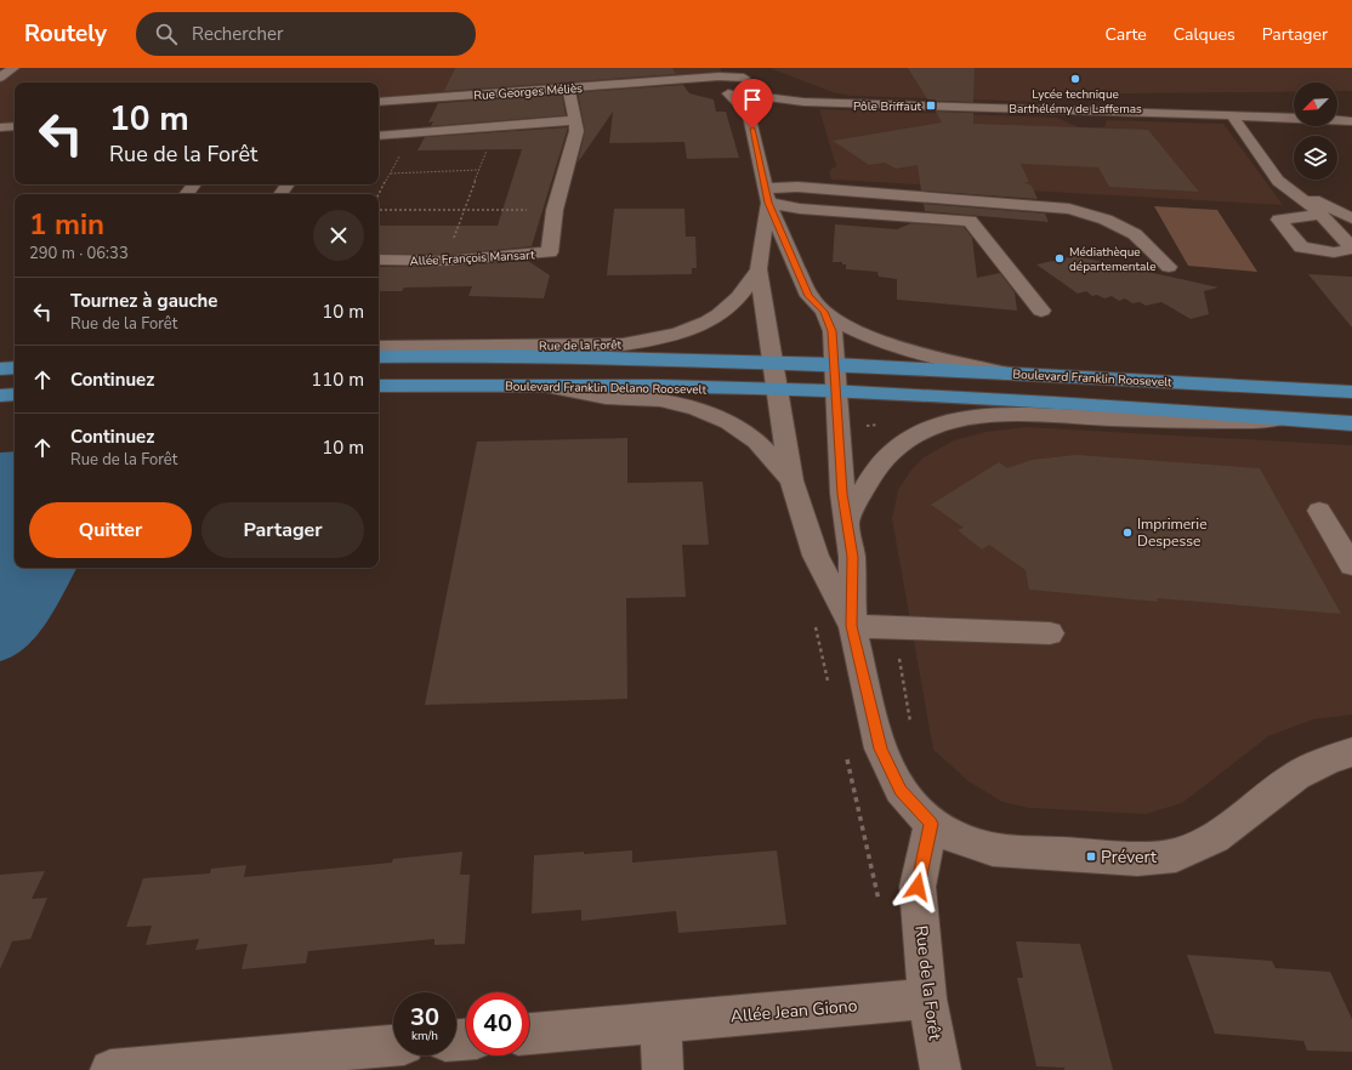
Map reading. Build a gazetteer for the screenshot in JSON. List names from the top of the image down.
{
  "streets": {
    "main road": ["Boulevard Franklin Roosevelt", "Boulevard Franklin Delano Roosevelt"],
    "street": [
      "Rue Georges Méliès",
      "Allée François Mansart",
      "Rue de la Forêt",
      "Allée Jean Giono"
    ]
  },
  "crossings": [
    ["Rue Georges Méliès", "Allée François Mansart"],
    ["Rue de la Forêt", "Boulevard Franklin Roosevelt"],
    ["Rue de la Forêt", "Boulevard Franklin Delano Roosevelt"],
    ["Rue de la Forêt", "Allée Jean Giono"],
    ["Boulevard Franklin Roosevelt", "Boulevard Franklin Delano Roosevelt"]
  ],
  "places": {
    "other": ["Lycée technique Barthélémy de Laffemas", "Médiathèque départementale", "Imprimerie Despesse"],
    "transit": ["Pôle Briffaut", "Prévert"]
  },
  "north": "bottom left",
  "page": {
    "header": "Routely",
    "search": "Rechercher",
    "nav": ["Carte", "Calques", "Partager"],
    "turn": ["10 m", "Rue de la Forêt"],
    "heading": ["1 min", "290 m · 06:33"],
    "list": [
      {
        "name": "Tournez à gauche",
        "note": "Rue de la Forêt",
        "value": "10 m"
      },
      {
        "name": "Continuez",
        "value": "110 m"
      },
      {
        "name": "Continuez",
        "note": "Rue de la Forêt",
        "value": "10 m"
      }
    ],
    "buttons": ["Quitter", "Partager"],
    "speed": "30 km/h",
    "limit": "40"
  }
}
